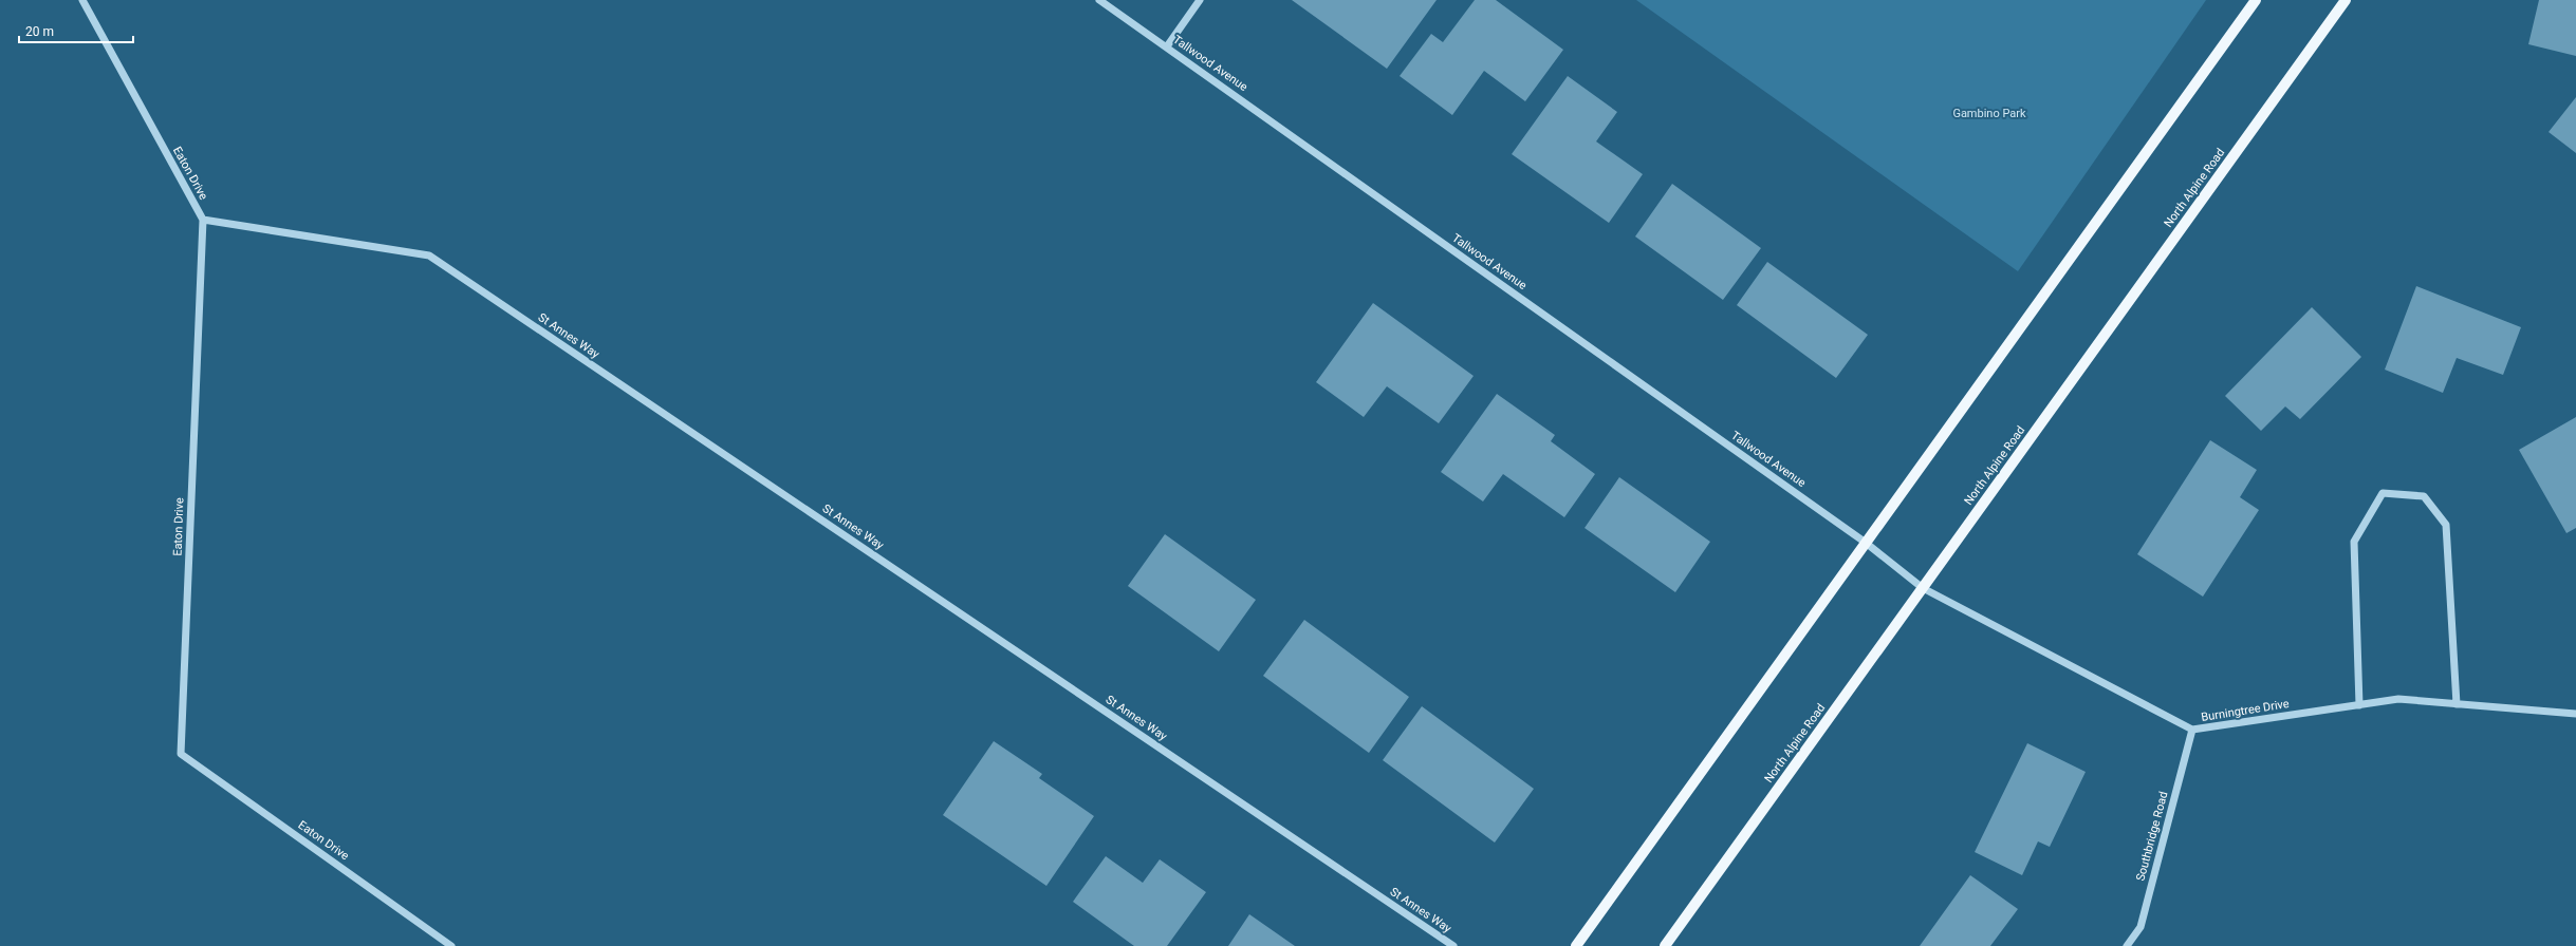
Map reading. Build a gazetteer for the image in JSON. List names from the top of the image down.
{
  "streets": {
    "main road": ["North Alpine Road"],
    "street": [
      "Tallwood Avenue",
      "Eaton Drive",
      "St Annes Way",
      "Burningtree Drive",
      "Southbridge Road"
    ]
  },
  "crossings": [
    ["Tallwood Avenue", "Burningtree Drive"],
    ["Eaton Drive", "St Annes Way"],
    ["North Alpine Road", "Burningtree Drive"],
    ["Burningtree Drive", "Southbridge Road"]
  ],
  "parks": ["Gambino Park"],
  "scale_bar": "20 m"
}
